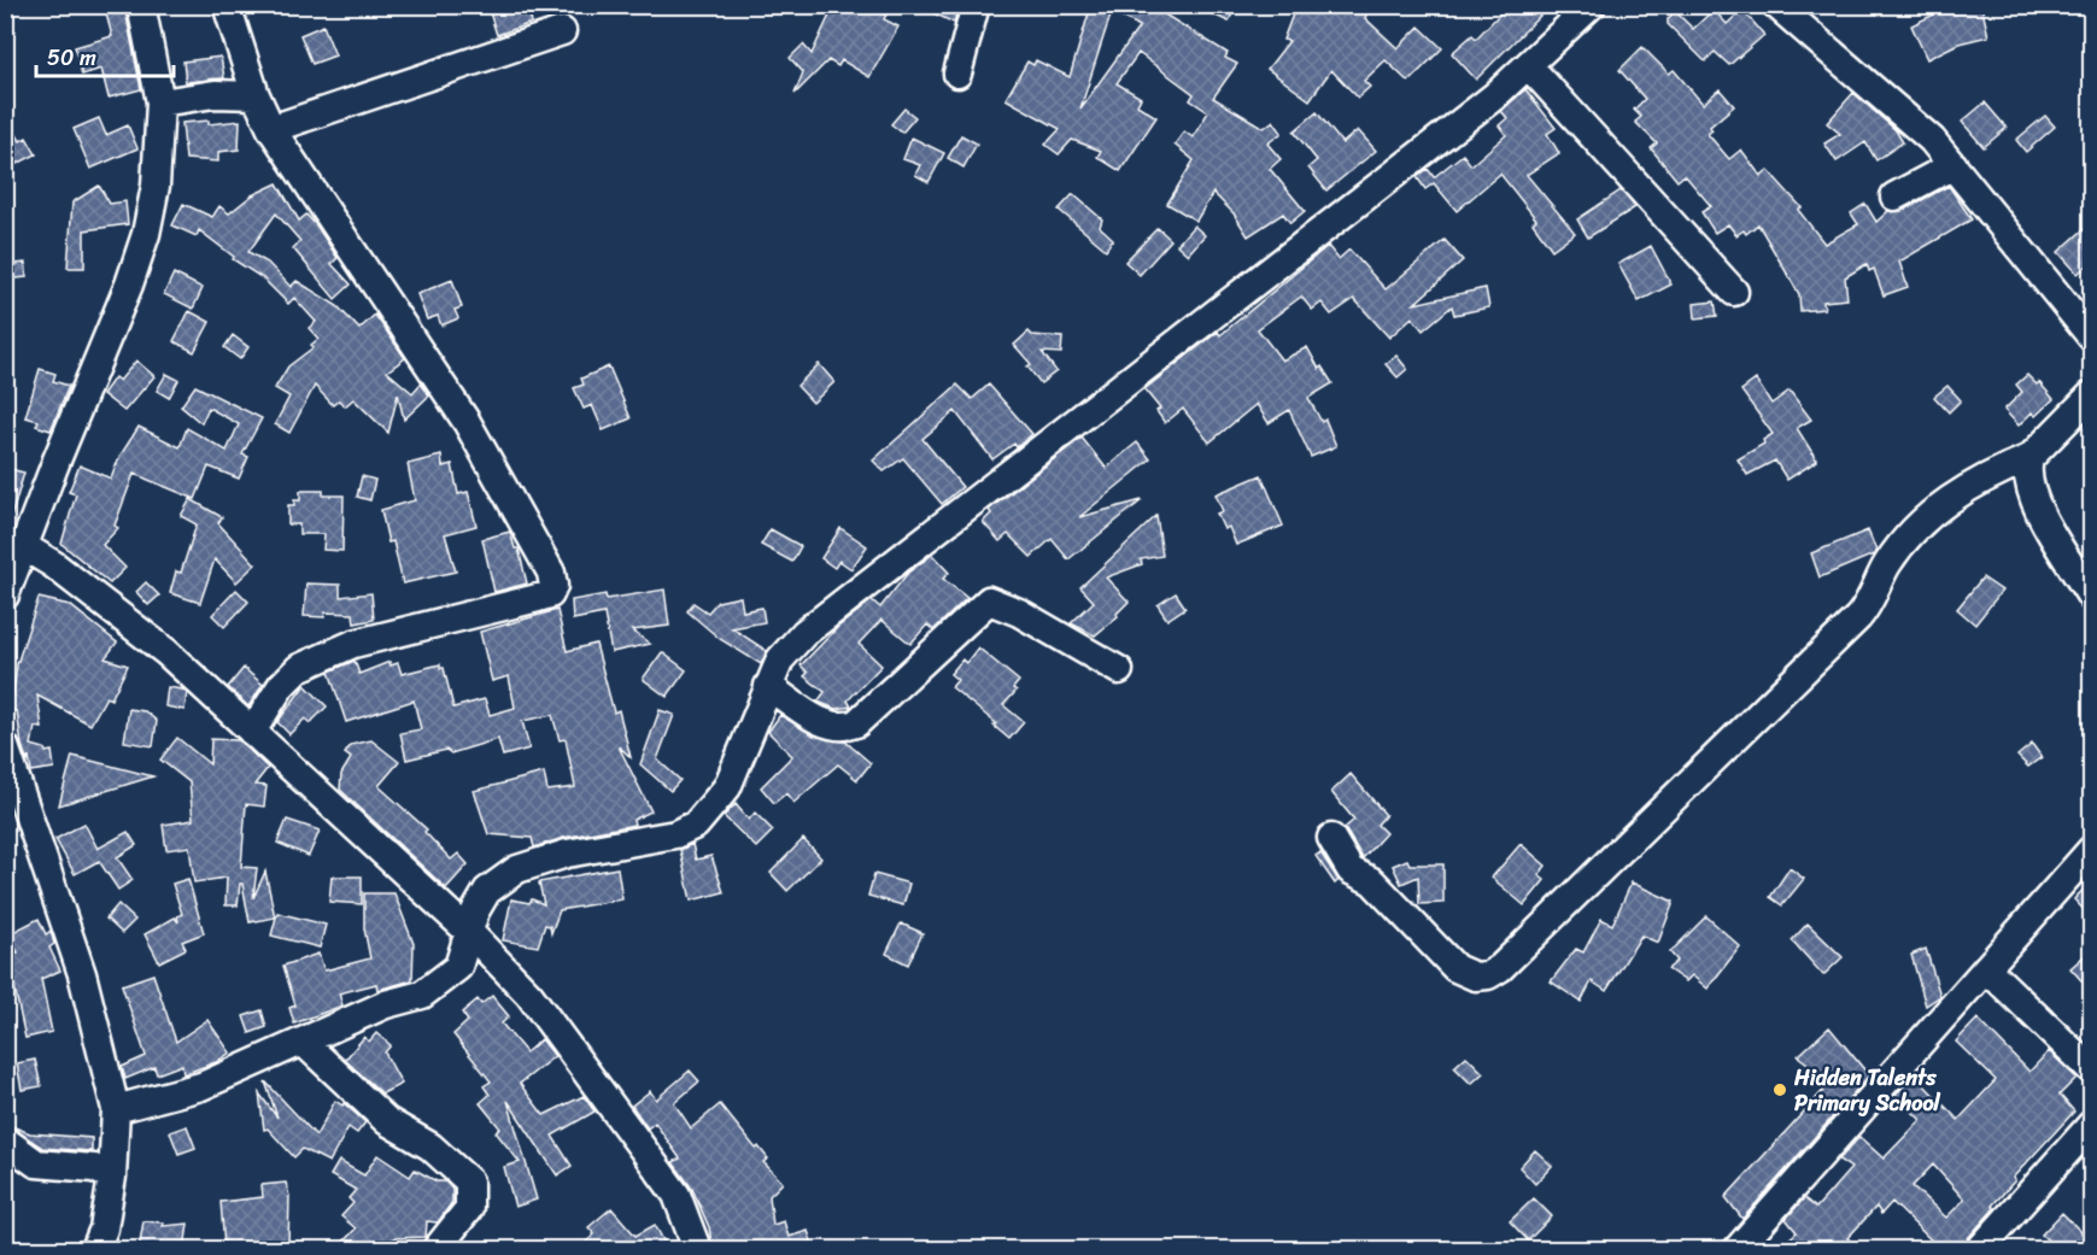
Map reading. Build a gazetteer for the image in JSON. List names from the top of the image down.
{
  "places": ["Hidden Talents Primary School"],
  "scale_bar": "50 m"
}
